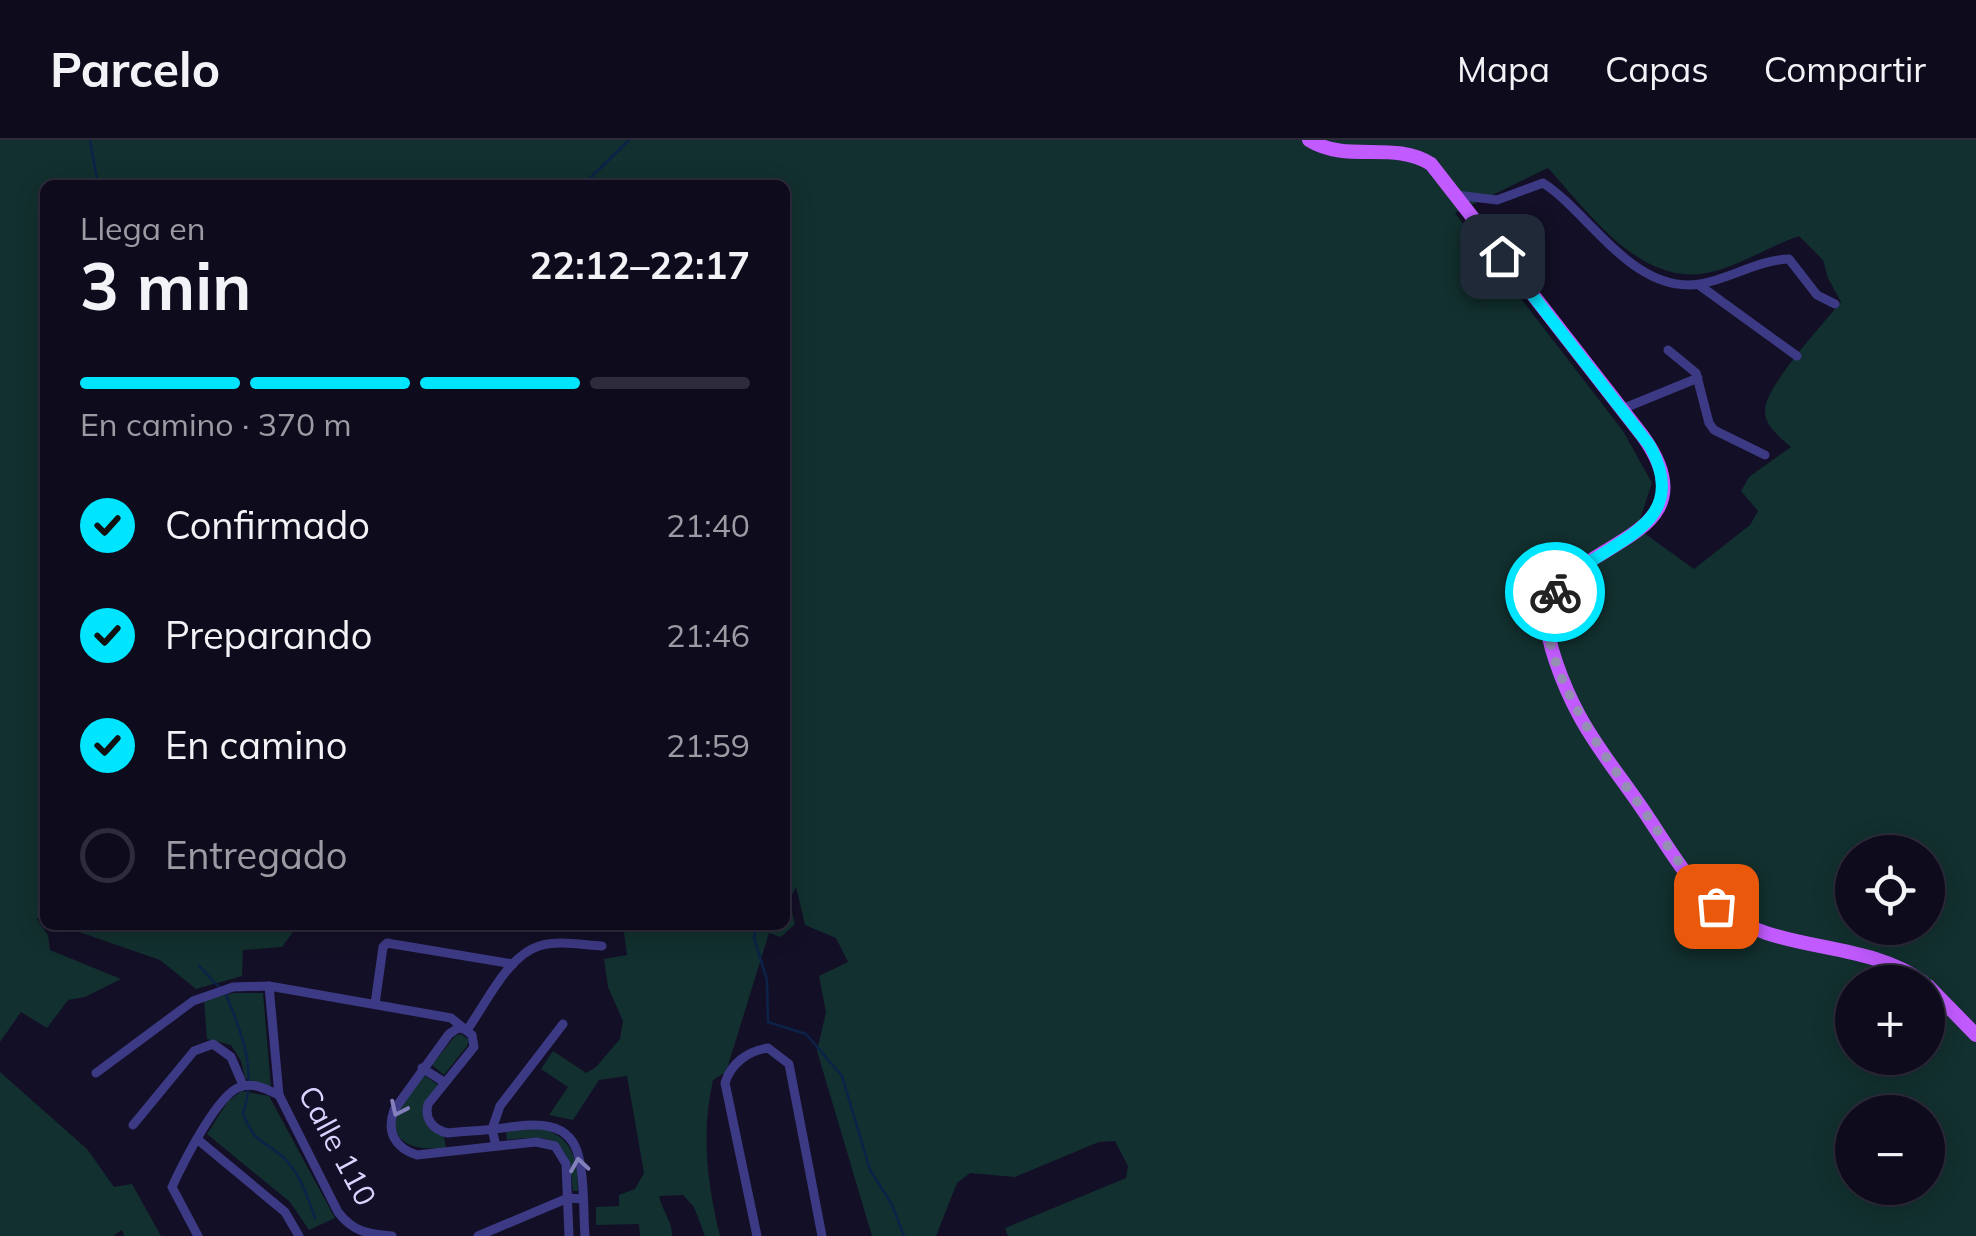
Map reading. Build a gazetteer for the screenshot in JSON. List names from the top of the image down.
{
  "streets": {
    "street": ["Calle 110"]
  },
  "page": {
    "header": "Parcelo",
    "nav": ["Mapa", "Capas", "Compartir"],
    "heading": ["3 min", "Llega en", "22:12–22:17"],
    "bar": "En camino · 370 m",
    "list": [
      ["Confirmado", "21:40"],
      ["Preparando", "21:46"],
      ["En camino", "21:59"],
      "Entregado"
    ],
    "map_buttons": ["+", "−"]
  }
}
